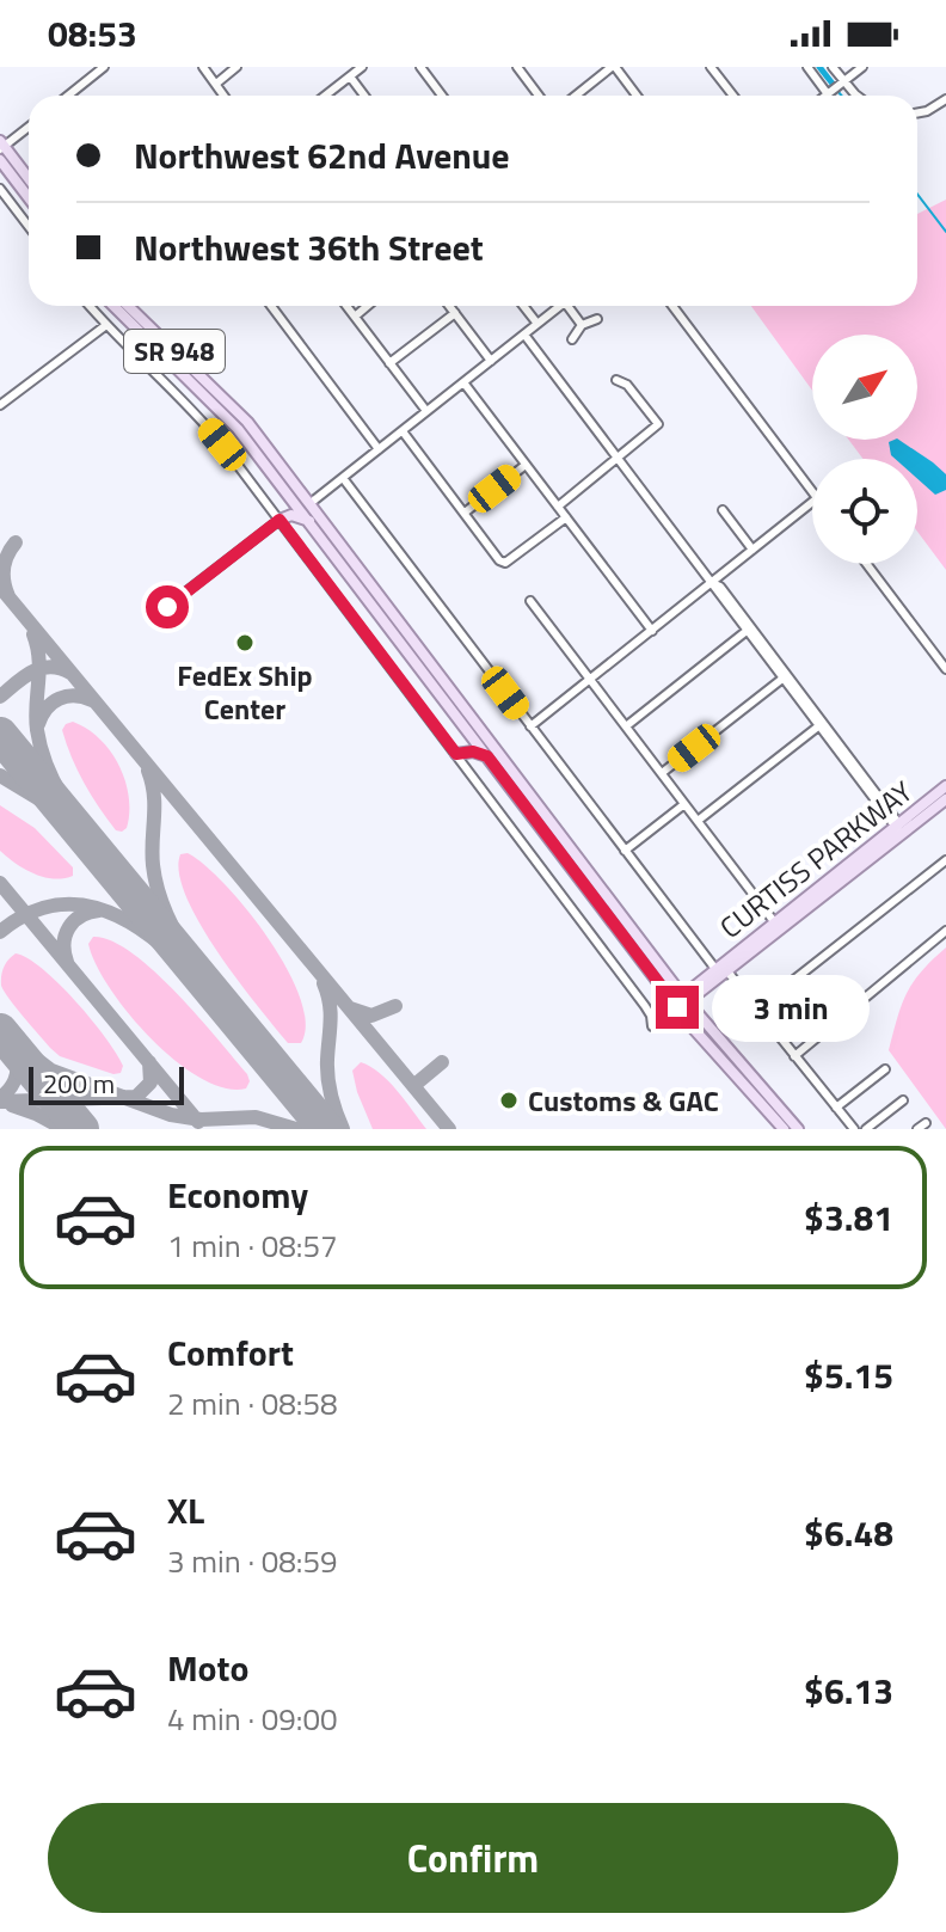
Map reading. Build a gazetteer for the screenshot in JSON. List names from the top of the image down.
{
  "streets": {
    "main road": ["SR 948", "CURTISS PARKWAY"]
  },
  "crossings": [
    ["SR 948", "CURTISS PARKWAY"]
  ],
  "places": ["FedEx Ship Center", "Customs & GAC"],
  "scale_bar": "200 m",
  "north": "top right",
  "page": {
    "status": "08:53",
    "banner": ["Northwest 62nd Avenue", "Northwest 36th Street"],
    "bubble": "3 min",
    "scale": "200 m",
    "list": [
      {
        "name": "Economy",
        "note": "1 min · 08:57",
        "value": "$3.81"
      },
      {
        "name": "Comfort",
        "note": "2 min · 08:58",
        "value": "$5.15"
      },
      {
        "name": "XL",
        "note": "3 min · 08:59",
        "value": "$6.48"
      },
      {
        "name": "Moto",
        "note": "4 min · 09:00",
        "value": "$6.13"
      }
    ],
    "buttons": "Confirm"
  }
}
